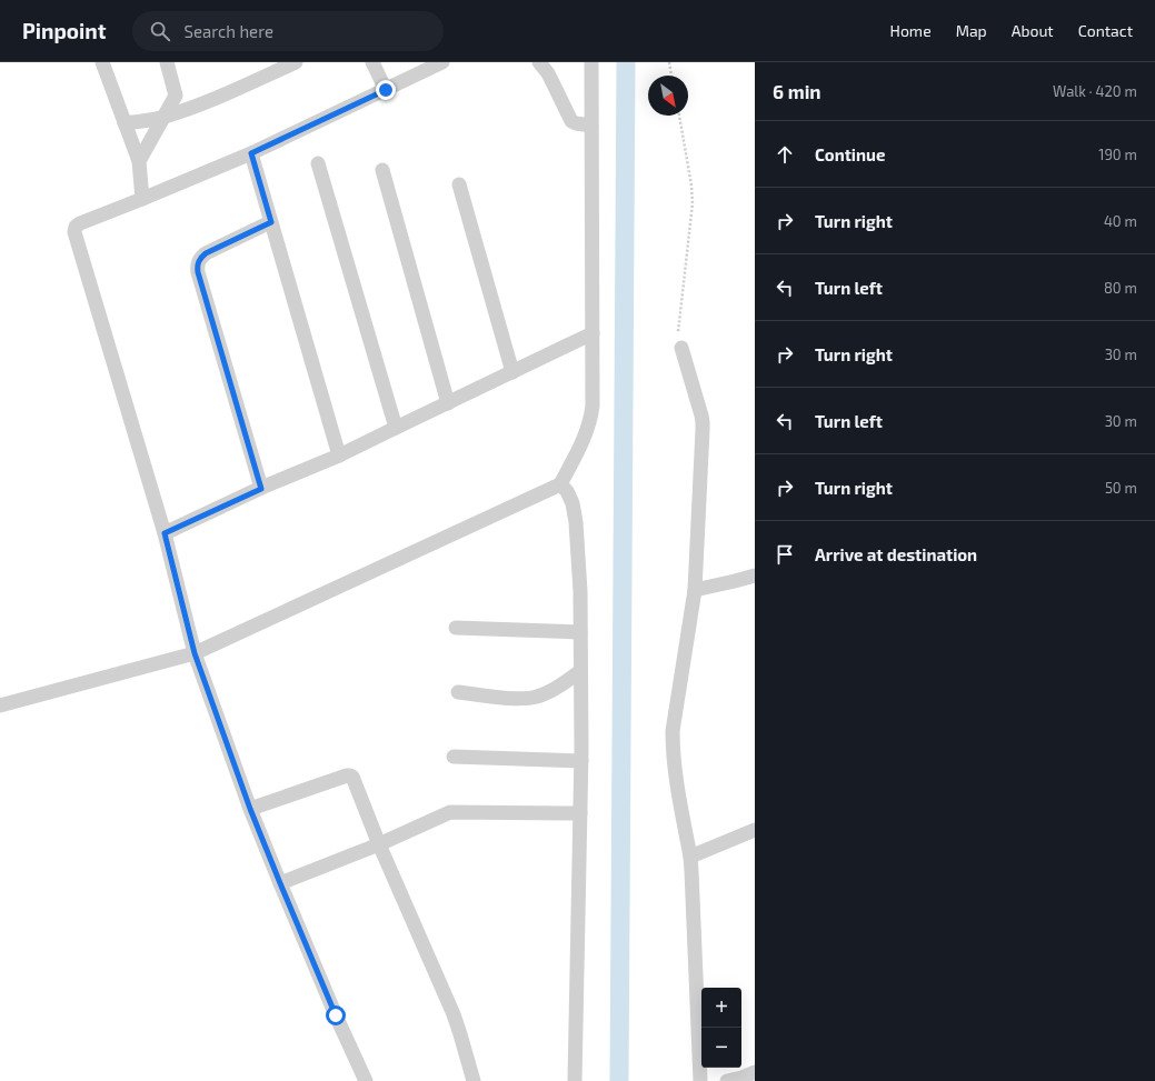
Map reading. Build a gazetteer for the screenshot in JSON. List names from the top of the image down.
{
  "north": "bottom right",
  "page": {
    "header": "Pinpoint",
    "search": "Search here",
    "nav": [
      "Home",
      "Map",
      "About",
      "Contact"
    ],
    "heading": ["6 min", "Walk · 420 m"],
    "list": [
      ["Continue", "190 m"],
      ["Turn right", "40 m"],
      ["Turn left", "80 m"],
      ["Turn right", "30 m"],
      ["Turn left", "30 m"],
      ["Turn right", "50 m"],
      "Arrive at destination"
    ],
    "map_buttons": ["+", "−"]
  }
}
